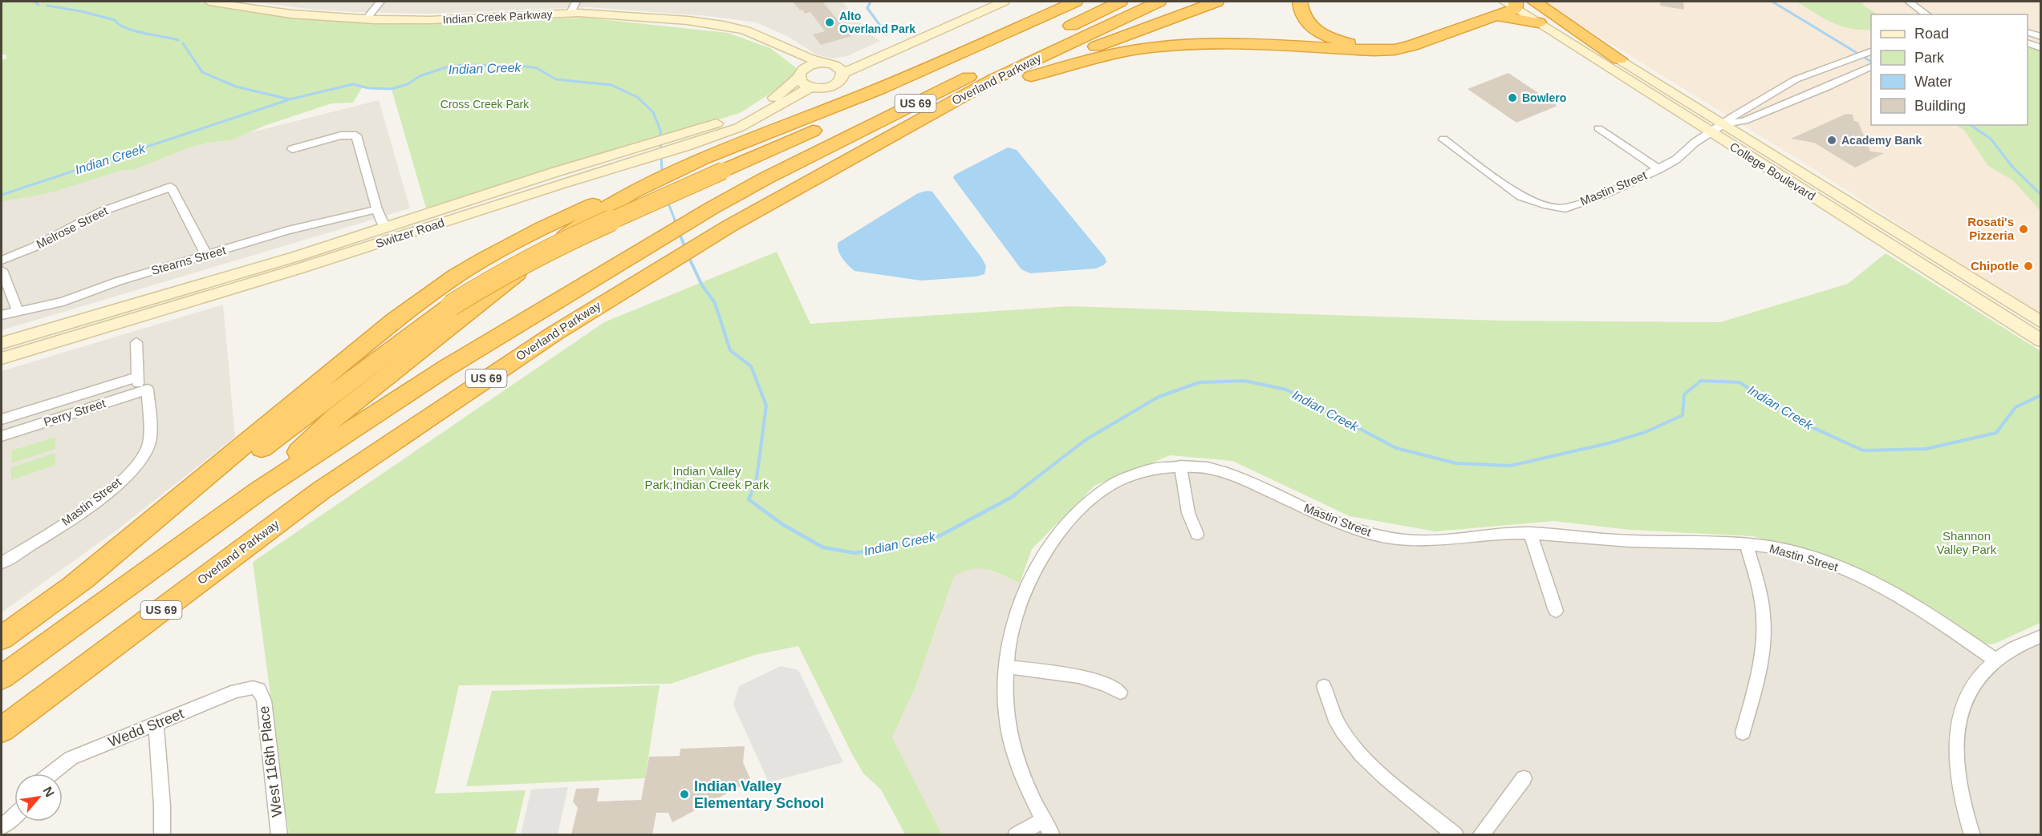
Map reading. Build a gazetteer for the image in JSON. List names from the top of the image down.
{
  "streets": {
    "highway": ["Overland Parkway", "US 69"],
    "main road": ["Indian Creek Parkway", "College Boulevard", "Switzer Road"],
    "street": [
      "Mastin Street",
      "Melrose Street",
      "Stearns Street",
      "Perry Street",
      "Wedd Street",
      "West 116th Place"
    ]
  },
  "crossings": [
    ["Indian Creek Parkway", "Switzer Road"],
    ["College Boulevard", "Mastin Street"],
    ["Mastin Street", "Perry Street"],
    ["Melrose Street", "Stearns Street"],
    ["Wedd Street", "West 116th Place"]
  ],
  "water": ["Indian Creek"],
  "parks": ["Cross Creek Park", "Indian Valley Park;Indian Creek Park", "Shannon Valley Park"],
  "places": [
    "Alto Overland Park",
    "Bowlero",
    "Academy Bank",
    "Rosati's Pizzeria",
    "Chipotle",
    "Indian Valley Elementary School"
  ],
  "legend": [
    "Road",
    "Park",
    "Water",
    "Building"
  ],
  "north": "top right"
}
